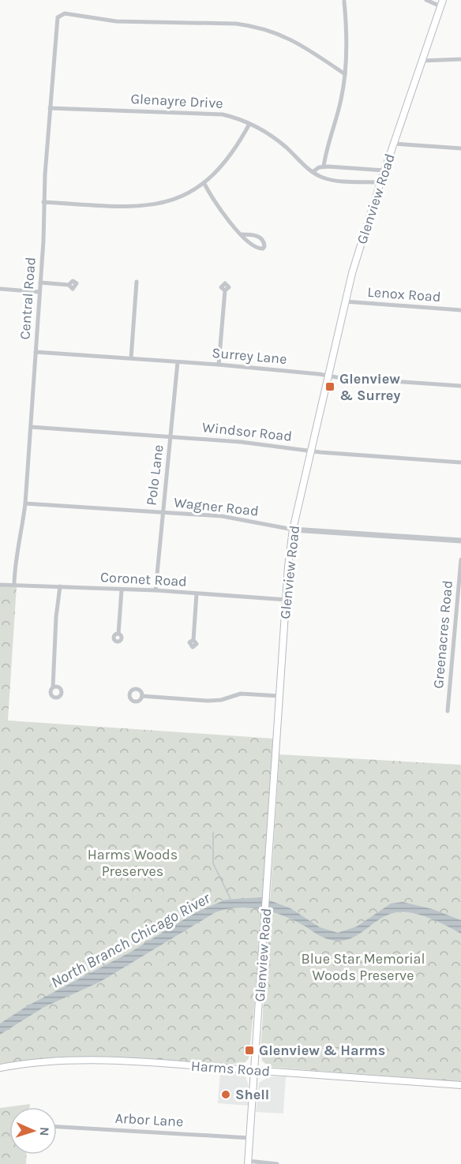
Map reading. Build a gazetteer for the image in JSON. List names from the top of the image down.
{
  "streets": {
    "main road": ["Glenview Road", "Harms Road"],
    "street": [
      "Glenayre Drive",
      "Lenox Road",
      "Central Road",
      "Surrey Lane",
      "Windsor Road",
      "Polo Lane",
      "Wagner Road",
      "Coronet Road",
      "Greenacres Road",
      "Arbor Lane"
    ]
  },
  "crossings": [
    ["Glenayre Drive", "Glenview Road"],
    ["Glenayre Drive", "Central Road"],
    ["Glenview Road", "Lenox Road"],
    ["Glenview Road", "Surrey Lane"],
    ["Glenview Road", "Windsor Road"],
    ["Glenview Road", "Wagner Road"],
    ["Glenview Road", "Coronet Road"],
    ["Glenview Road", "Harms Road"],
    ["Glenview Road", "Arbor Lane"],
    ["Central Road", "Surrey Lane"],
    ["Central Road", "Windsor Road"],
    ["Central Road", "Wagner Road"],
    ["Central Road", "Coronet Road"],
    ["Surrey Lane", "Polo Lane"],
    ["Windsor Road", "Polo Lane"],
    ["Polo Lane", "Wagner Road"],
    ["Polo Lane", "Coronet Road"]
  ],
  "water": ["North Branch Chicago River"],
  "parks": ["Harms Woods Preserves", "Blue Star Memorial Woods Preserve"],
  "places": {
    "transit": ["Glenview & Surrey", "Glenview & Harms"],
    "other": ["Shell"]
  },
  "north": "right"
}
